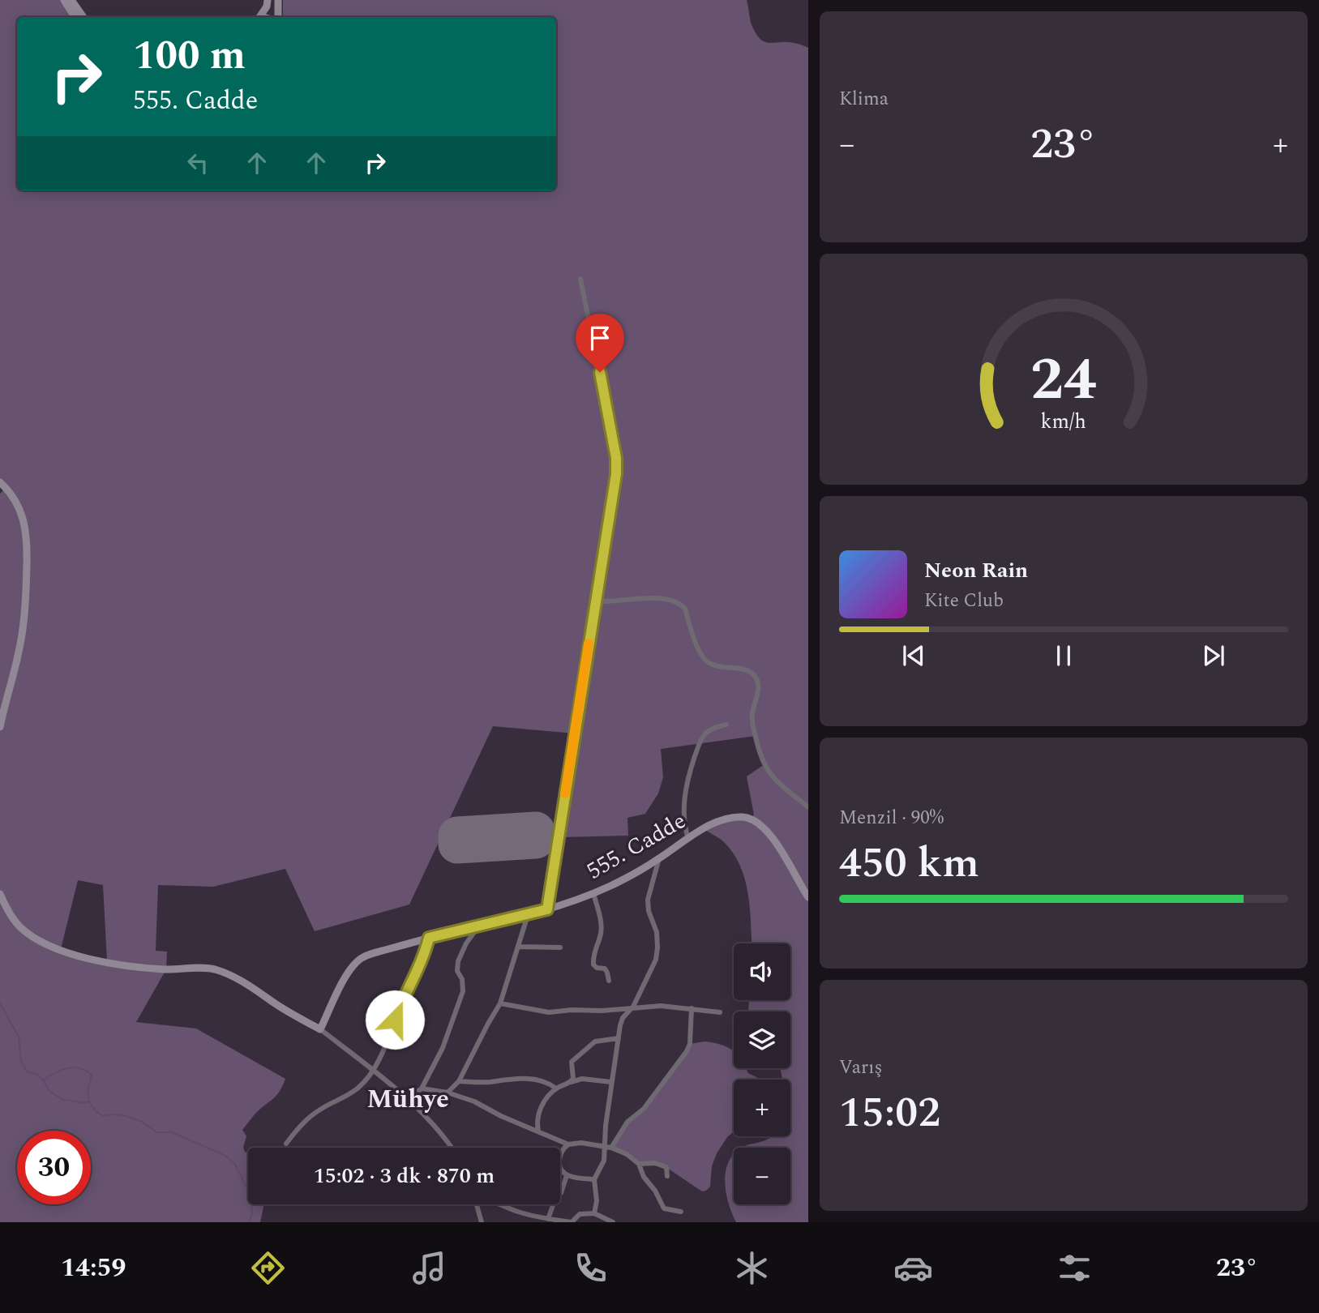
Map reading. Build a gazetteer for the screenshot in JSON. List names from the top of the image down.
{
  "streets": {
    "street": ["555. Cadde"]
  },
  "districts": ["Mühye"],
  "page": {
    "tile": [
      "Klima",
      ["Menzil · 90%", "450 km"],
      ["Varış", "15:02"]
    ],
    "turn": ["100 m", "555. Cadde"],
    "heat": ["−", "23°", "+"],
    "song": ["Neon Rain", "Kite Club"],
    "map_buttons": ["+", "−"],
    "limit": "30",
    "trip": "15:02 · 3 dk · 870 m",
    "tabs": ["14:59", "23°"],
    "gauge": ["24", "km/h"]
  }
}
